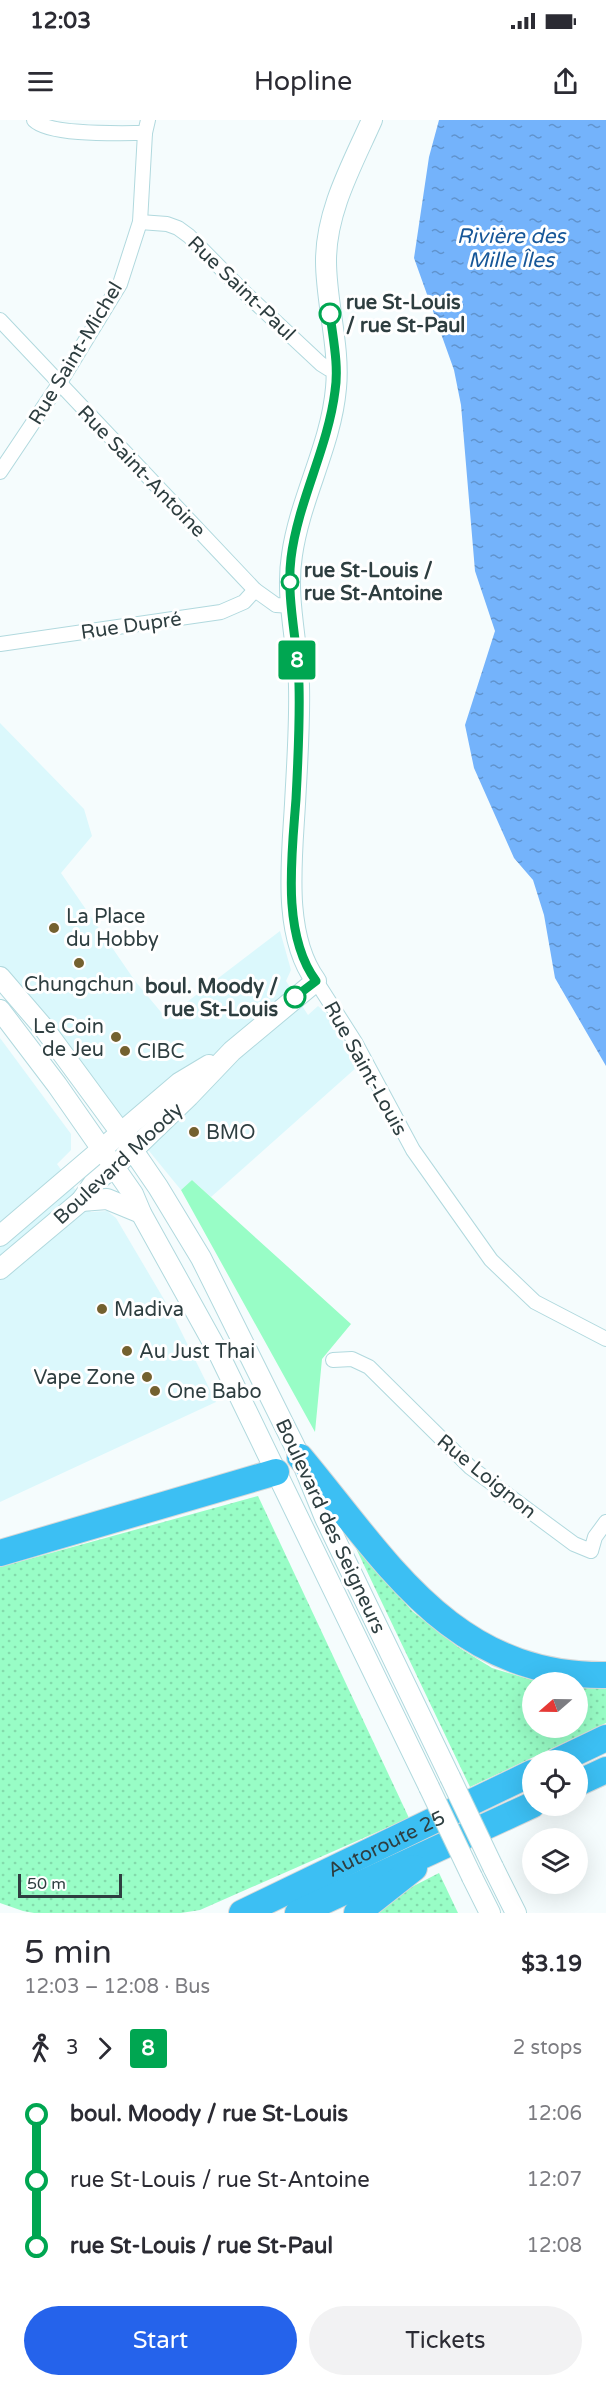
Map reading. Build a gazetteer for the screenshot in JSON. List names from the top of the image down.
{
  "streets": {
    "highway": ["Autoroute 25"],
    "main road": ["Rue Saint-Louis", "Boulevard Moody", "Boulevard des Seigneurs"],
    "street": [
      "Rue Saint-Paul",
      "Rue Saint-Michel",
      "Rue Saint-Antoine",
      "Rue Dupré",
      "Rue Loignon"
    ]
  },
  "crossings": [
    ["Rue Saint-Paul", "Rue Saint-Michel"],
    ["Rue Saint-Paul", "Rue Saint-Louis"],
    ["Rue Saint-Michel", "Rue Saint-Antoine"],
    ["Rue Saint-Antoine", "Rue Dupré"],
    ["Rue Saint-Antoine", "Rue Saint-Louis"],
    ["Rue Saint-Louis", "Boulevard Moody"],
    ["Boulevard Moody", "Boulevard des Seigneurs"]
  ],
  "water": ["Rivière des Mille Îles"],
  "places": [
    "rue St-Louis / rue St-Paul",
    "rue St-Louis / rue St-Antoine",
    "La Place du Hobby",
    "Chungchun",
    "boul. Moody / rue St-Louis",
    "Le Coin de Jeu",
    "CIBC",
    "BMO",
    "Madiva",
    "Au Just Thai",
    "Vape Zone",
    "One Babo"
  ],
  "lines": ["bus line 8"],
  "scale_bar": "50 m",
  "north": "left",
  "page": {
    "status": "12:03",
    "header": "Hopline",
    "on_map": "8",
    "scale": "50 m",
    "heading": ["5 min", "12:03 – 12:08 · Bus", "$3.19"],
    "legs": ["3", "8", "2 stops"],
    "list": [
      {
        "name": "boul. Moody / rue St-Louis",
        "value": "12:06"
      },
      {
        "name": "rue St-Louis / rue St-Antoine",
        "value": "12:07"
      },
      {
        "name": "rue St-Louis / rue St-Paul",
        "value": "12:08"
      }
    ],
    "buttons": ["Start", "Tickets"]
  }
}
